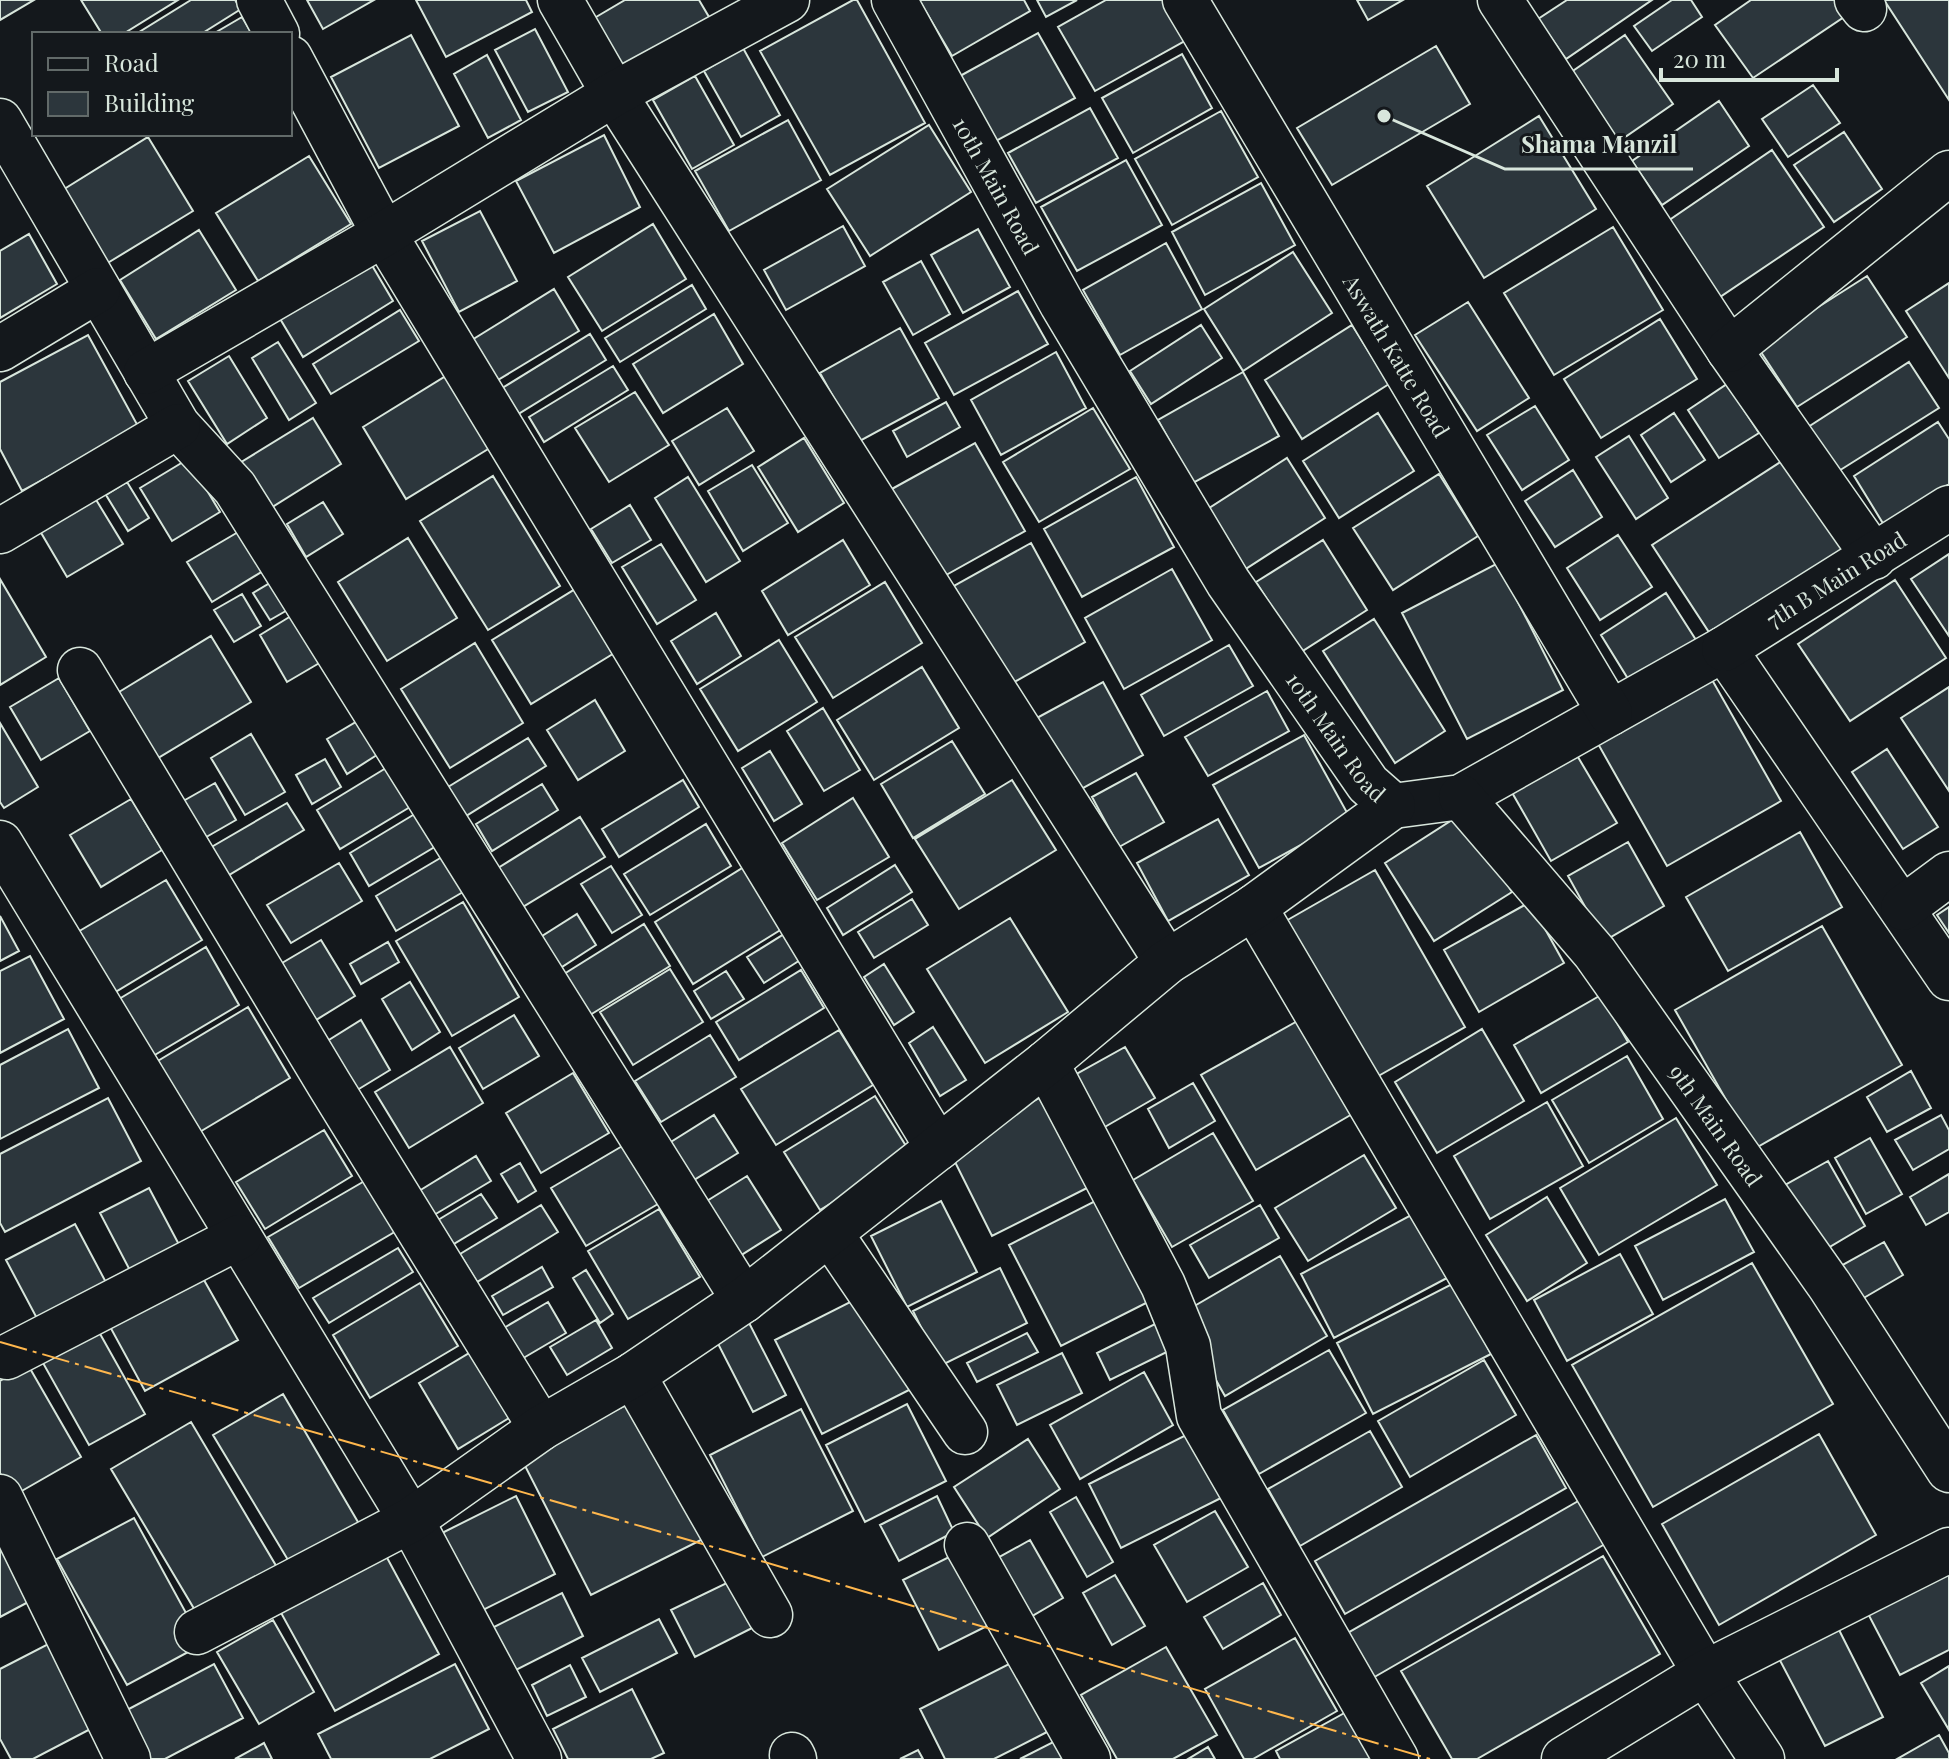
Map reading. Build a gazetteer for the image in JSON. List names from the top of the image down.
{
  "streets": {
    "street": [
      "10th Main Road",
      "Aswath Katte Road",
      "7th B Main Road",
      "9th Main Road"
    ]
  },
  "crossings": [
    ["10th Main Road", "Aswath Katte Road"],
    ["10th Main Road", "7th B Main Road"],
    ["10th Main Road", "9th Main Road"]
  ],
  "places": ["Shama Manzil"],
  "legend": ["Road", "Building"],
  "scale_bar": "20 m"
}
